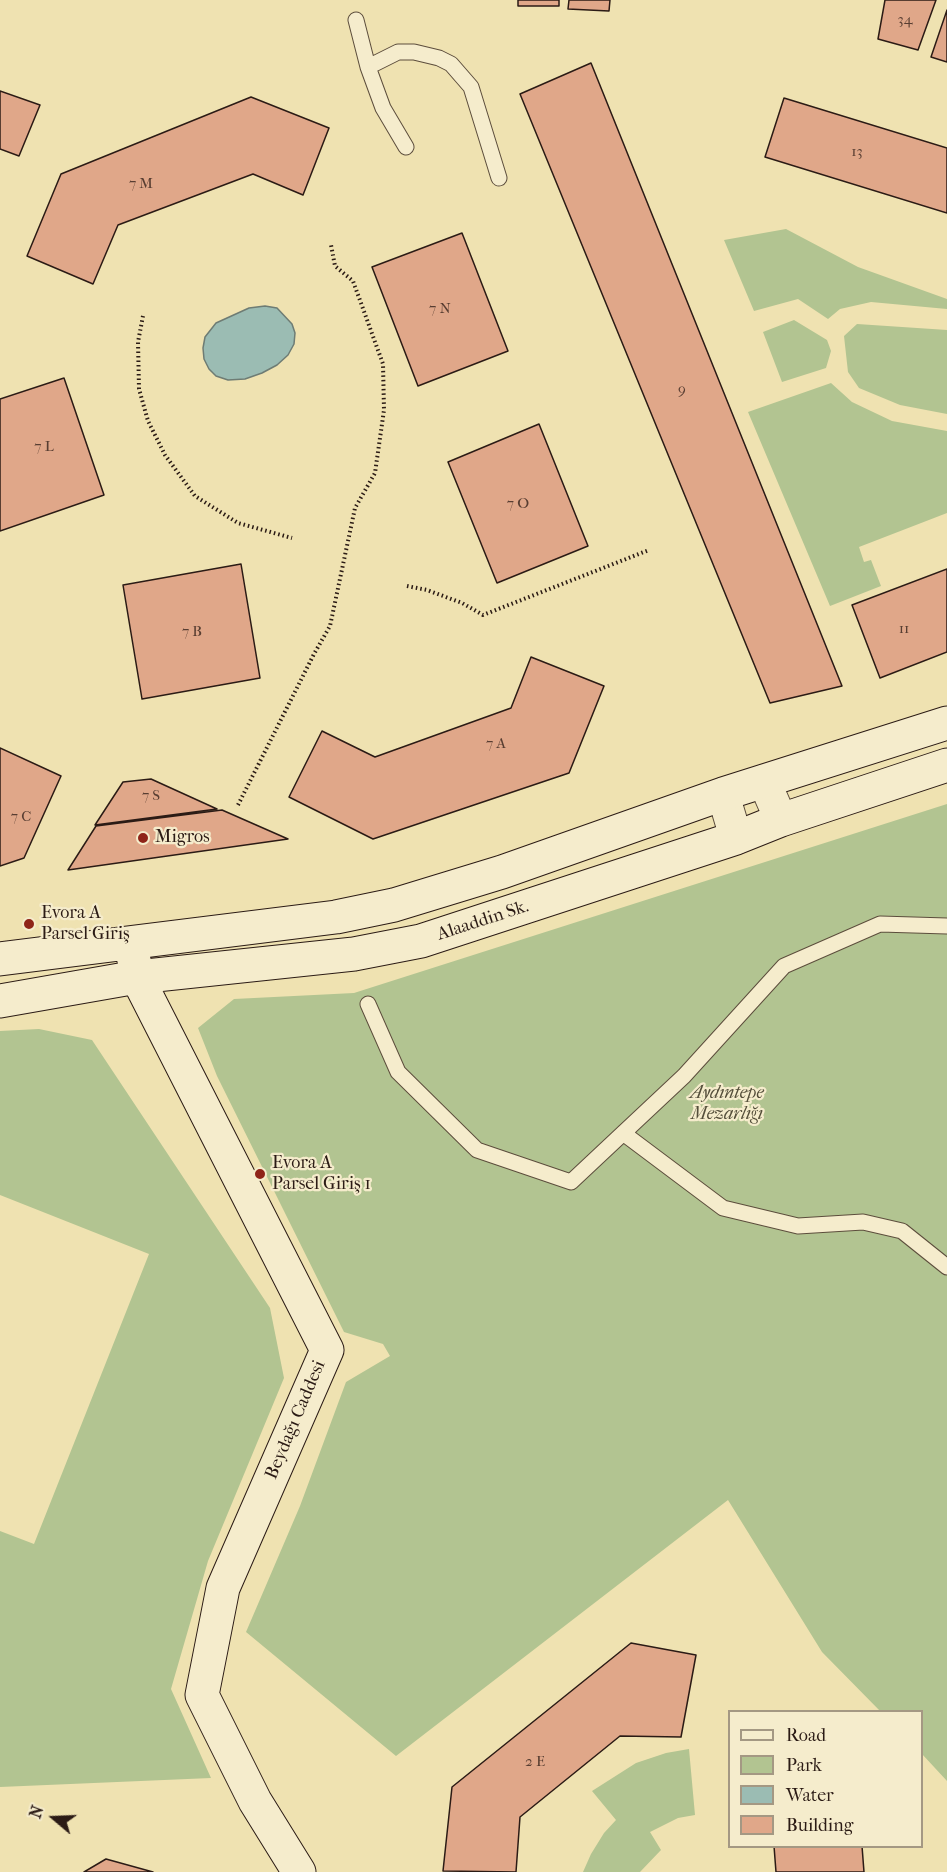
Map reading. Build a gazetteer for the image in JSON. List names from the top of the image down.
{
  "streets": {
    "street": ["Alaaddin Sk.", "Beydağı Caddesi"]
  },
  "crossings": [
    ["Alaaddin Sk.", "Beydağı Caddesi"]
  ],
  "parks": ["Aydıntepe Mezarlığı"],
  "places": ["Migros", "Evora A Parsel Giriş", "Evora A Parsel Giriş 1"],
  "house_numbers": [
    "34",
    "13",
    "7 M",
    "7 N",
    "9",
    "7 L",
    "7 O",
    "11",
    "7 B",
    "7 A",
    "7 S",
    "7 C",
    "2 E"
  ],
  "legend": [
    "Road",
    "Park",
    "Water",
    "Building"
  ],
  "north": "left"
}
